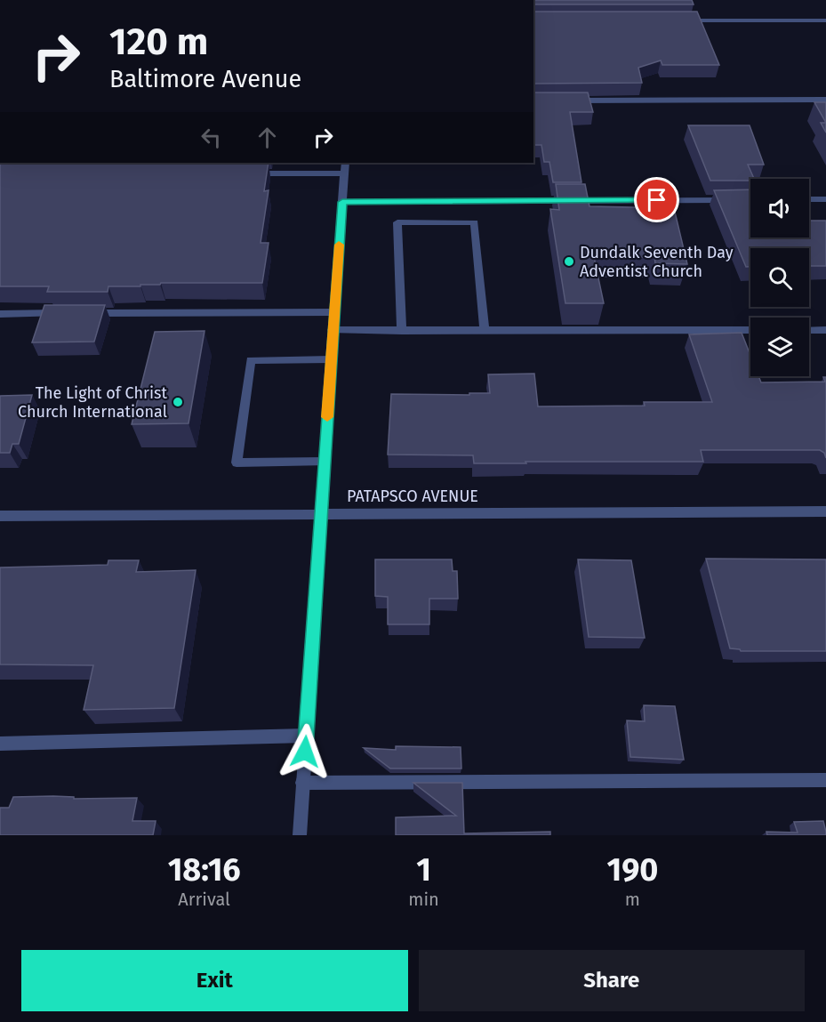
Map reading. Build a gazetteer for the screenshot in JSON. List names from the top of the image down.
{
  "streets": {
    "street": ["PATAPSCO AVENUE"]
  },
  "places": ["Dundalk Seventh Day Adventist Church", "The Light of Christ Church International"],
  "page": {
    "turn": ["120 m", "Baltimore Avenue"],
    "eta": [
      "18:16",
      "Arrival",
      "1",
      "min",
      "190",
      "m"
    ],
    "buttons": ["Exit", "Share"]
  }
}
